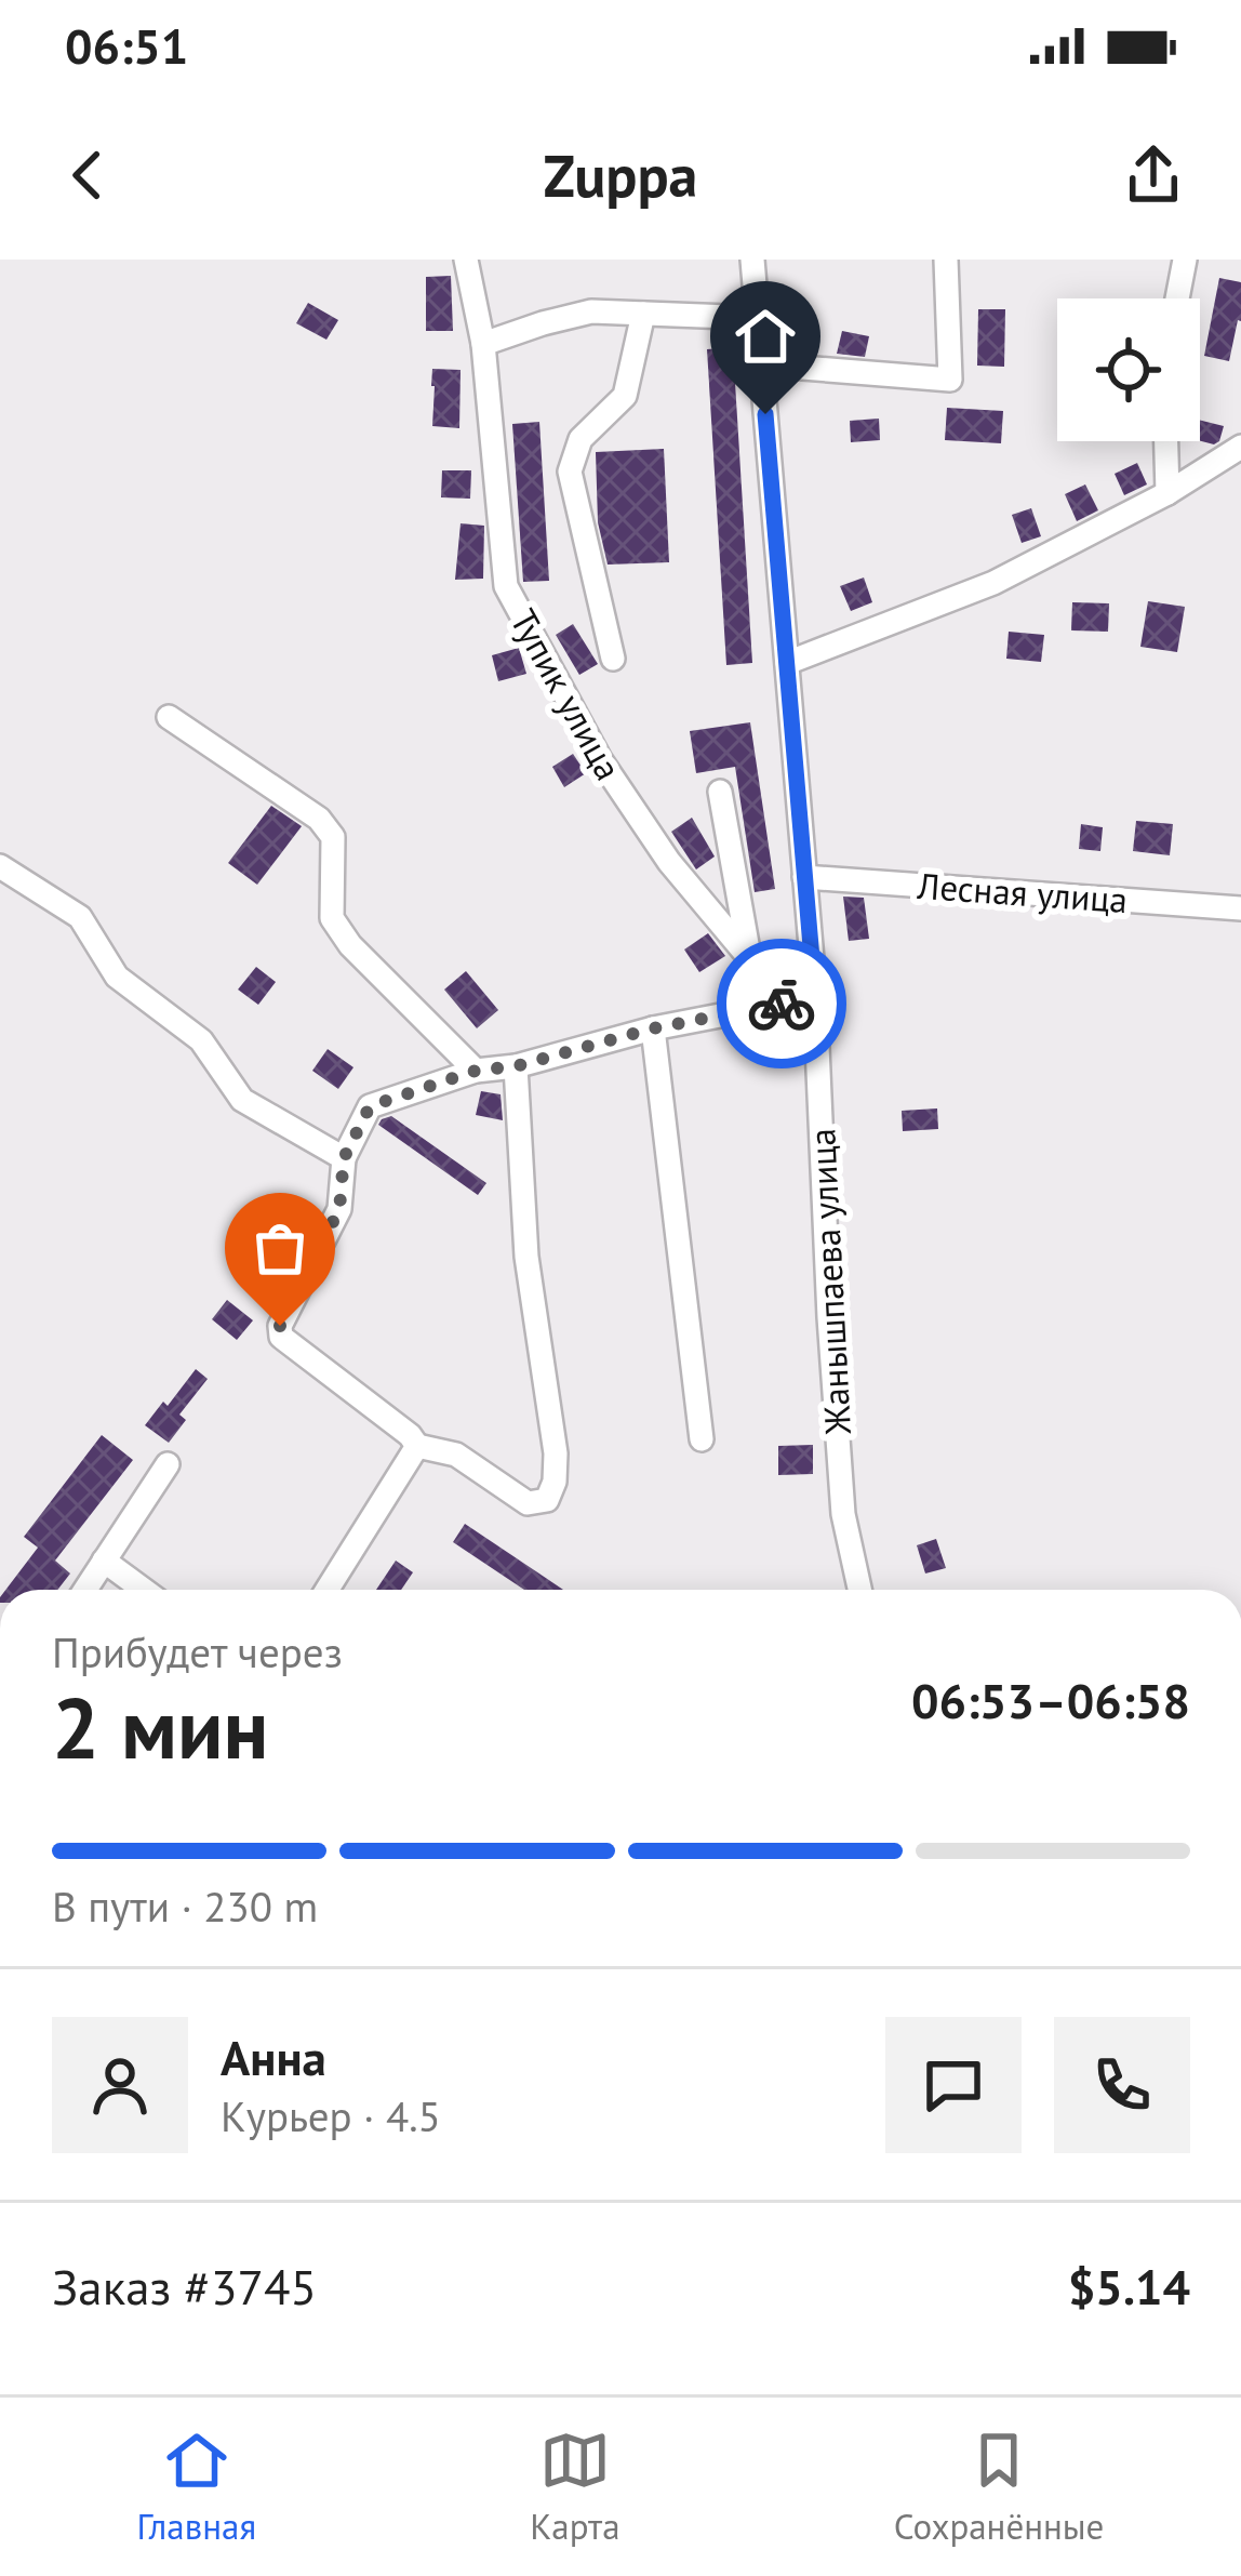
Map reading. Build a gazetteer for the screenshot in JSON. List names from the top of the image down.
{
  "streets": {
    "street": ["Тупик улица", "Лесная улица", "Жанышпаева улица"]
  },
  "crossings": [
    ["Лесная улица", "Жанышпаева улица"]
  ],
  "page": {
    "status": "06:51",
    "header": "Zuppa",
    "heading": ["2 мин", "Прибудет через", "06:53–06:58"],
    "panel": [
      "Анна",
      "Курьер · 4.5",
      "Заказ #3745",
      "$5.14"
    ],
    "bar": "В пути · 230 m",
    "tabs": ["Главная", "Карта", "Сохранённые"]
  }
}
